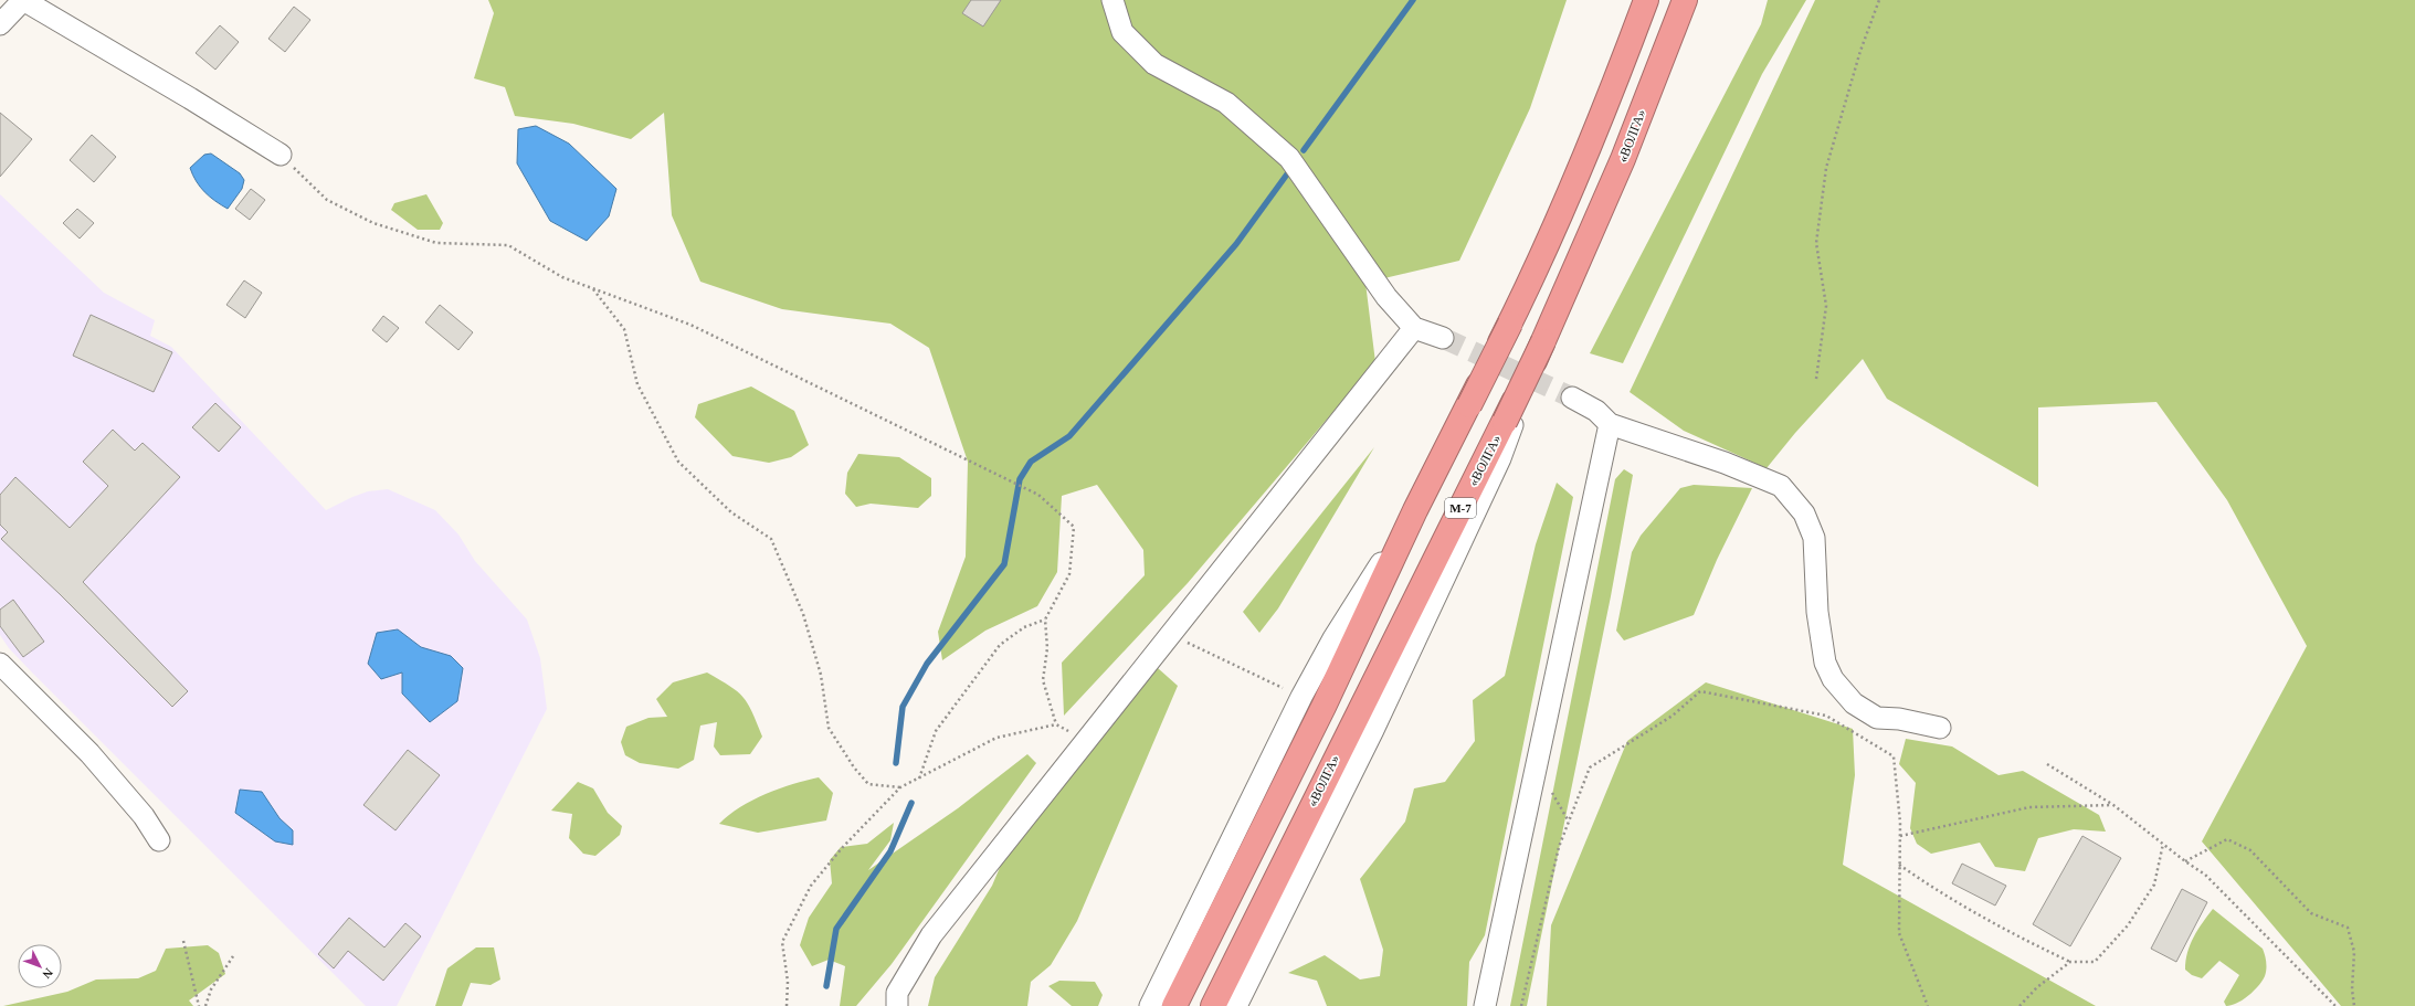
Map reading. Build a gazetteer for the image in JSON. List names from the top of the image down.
{
  "streets": {
    "highway": ["«ВОЛГА»", "М-7"]
  },
  "north": "bottom right"
}
